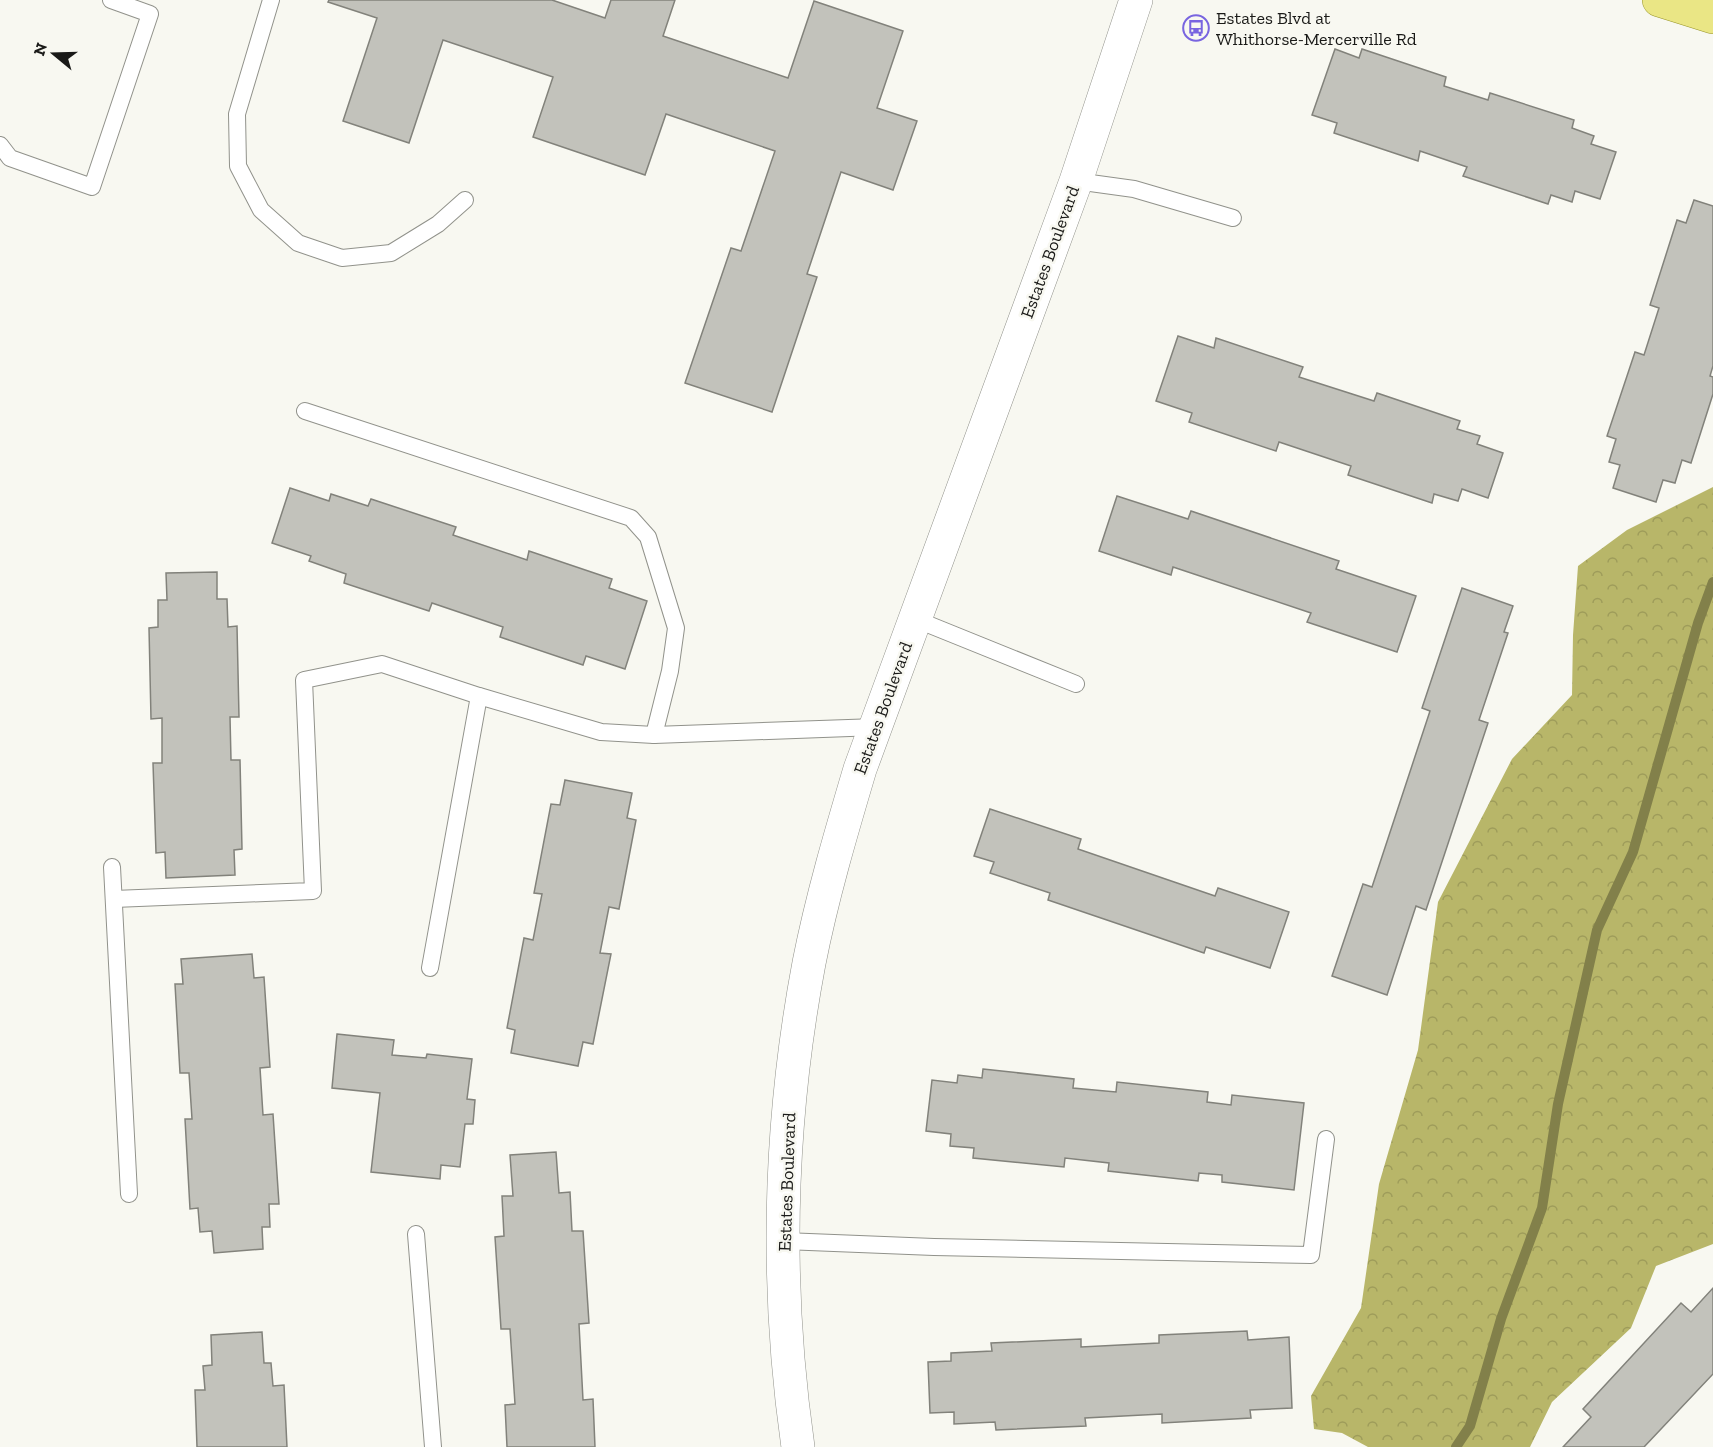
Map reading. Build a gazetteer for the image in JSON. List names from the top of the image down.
{
  "streets": {
    "street": ["Estates Boulevard"]
  },
  "places": {
    "bus stop": ["Estates Blvd at Whithorse-Mercerville Rd"]
  },
  "north": "left"
}
